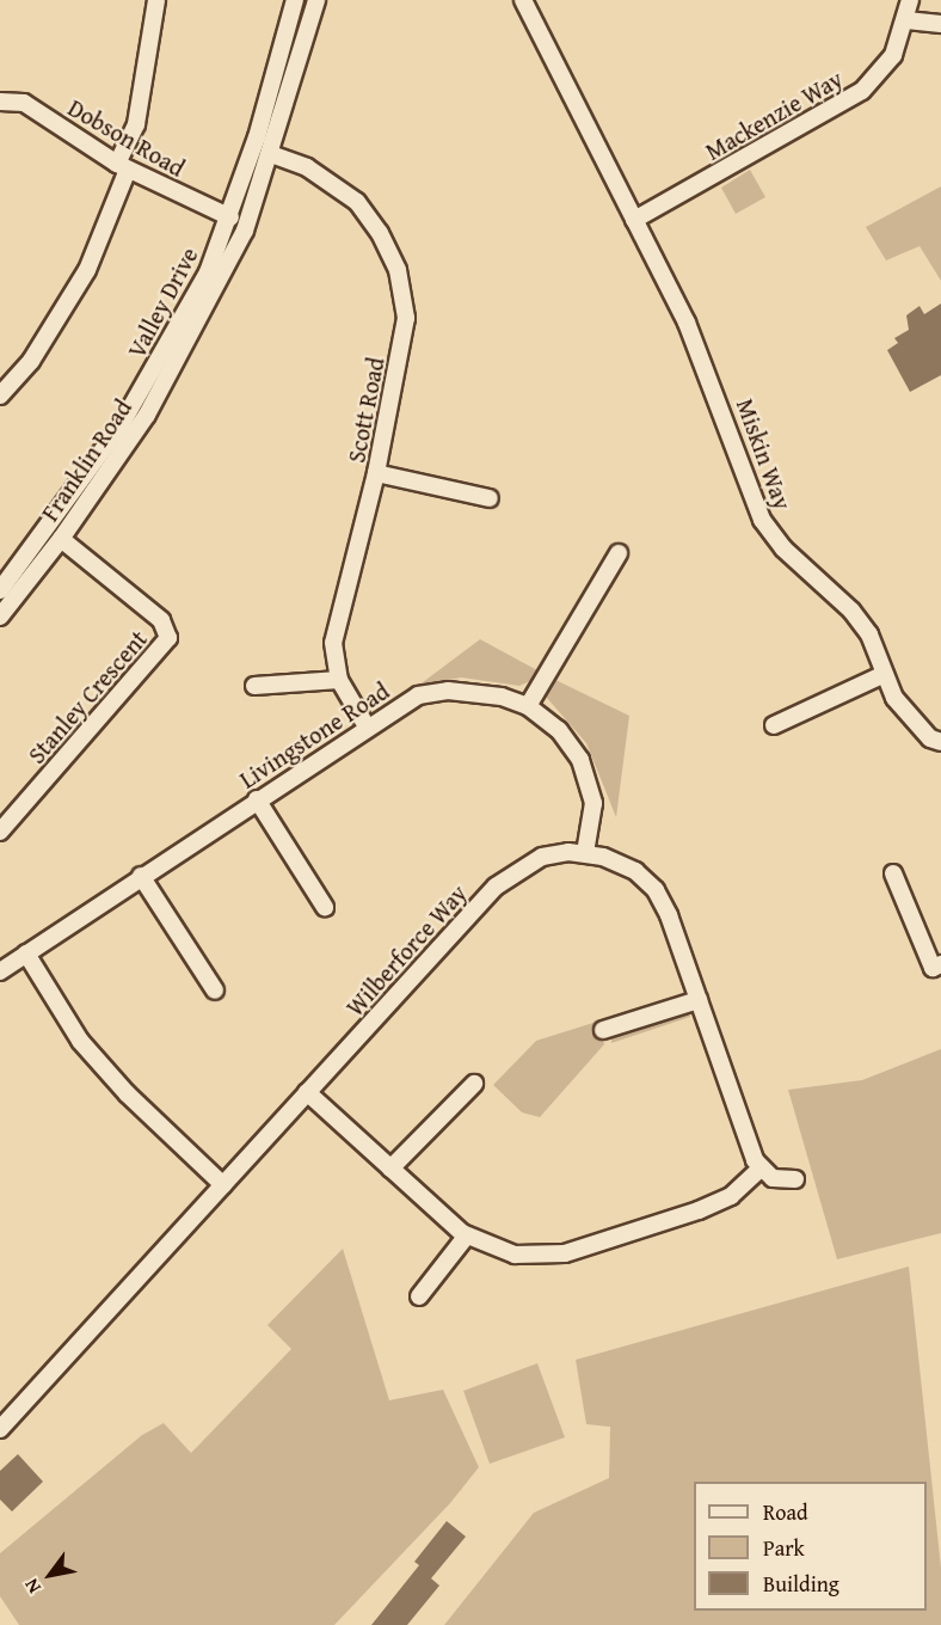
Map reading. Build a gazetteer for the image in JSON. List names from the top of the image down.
{
  "streets": {
    "street": [
      "Mackenzie Way",
      "Dobson Road",
      "Valley Drive",
      "Scott Road",
      "Miskin Way",
      "Franklin Road",
      "Stanley Crescent",
      "Livingstone Road",
      "Wilberforce Way"
    ]
  },
  "crossings": [
    ["Mackenzie Way", "Miskin Way"],
    ["Dobson Road", "Valley Drive"],
    ["Scott Road", "Franklin Road"],
    ["Scott Road", "Livingstone Road"],
    ["Franklin Road", "Stanley Crescent"],
    ["Livingstone Road", "Wilberforce Way"]
  ],
  "legend": ["Road", "Park", "Building"],
  "north": "bottom left"
}
